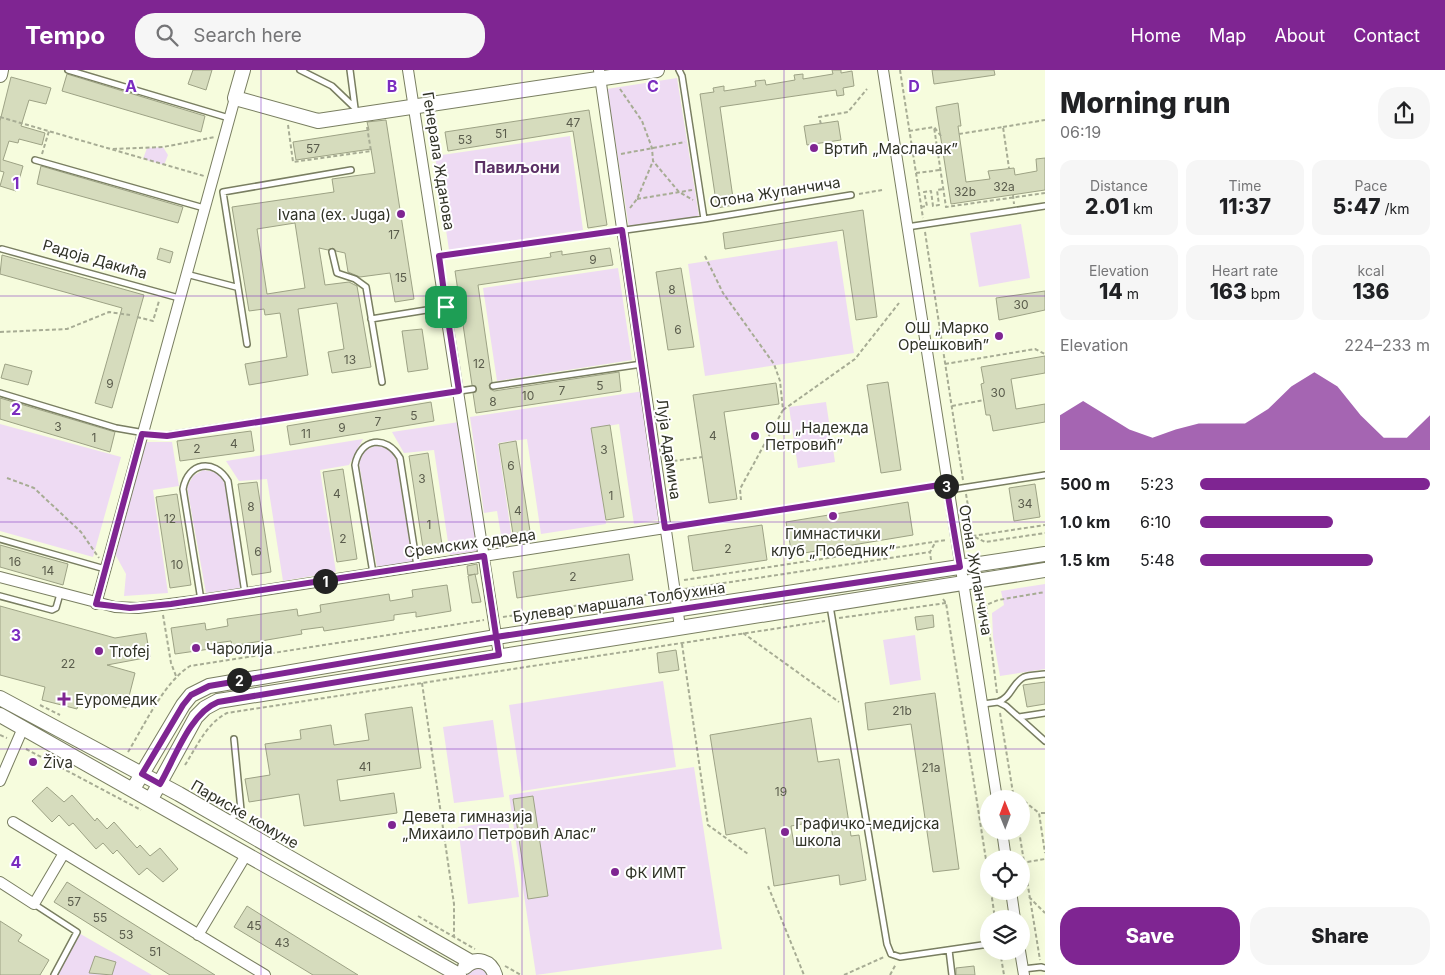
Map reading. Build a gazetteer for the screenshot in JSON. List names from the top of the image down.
{
  "streets": {
    "street": [
      "Генерала Жданова",
      "Отона Жупанчича",
      "Луја Адамича",
      "Сремских одреда",
      "Булевар маршала Толбухина",
      "Париске комуне"
    ],
    "lane": ["Радоја Дакића"]
  },
  "crossings": [
    ["Генерала Жданова", "Сремских одреда"],
    ["Генерала Жданова", "Булевар маршала Толбухина"],
    ["Отона Жупанчича", "Сремских одреда"],
    ["Отона Жупанчича", "Булевар маршала Толбухина"],
    ["Луја Адамича", "Сремских одреда"],
    ["Луја Адамича", "Булевар маршала Толбухина"],
    ["Булевар маршала Толбухина", "Париске комуне"]
  ],
  "districts": ["Павиљони"],
  "places": {
    "other": [
      "Вртић „Маслачак”",
      "Ivana (ex. Juga)",
      "ОШ „Марко Орешковић”",
      "ОШ „Надежда Петровић”",
      "Гимнастички клуб „Победник”",
      "Чаролија",
      "Trofej",
      "Živa",
      "Девета гимназија „Михаило Петровић Алас”",
      "Графичко-медијска школа",
      "ФК ИМТ"
    ],
    "health": ["Еуромедик"]
  },
  "house_numbers": [
    "47",
    "51",
    "53",
    "57",
    "32a",
    "32b",
    "17",
    "9",
    "15",
    "8",
    "30",
    "6",
    "13",
    "12",
    "9",
    "5",
    "7",
    "30",
    "10",
    "8",
    "5",
    "7",
    "3",
    "9",
    "11",
    "4",
    "1",
    "4",
    "2",
    "3",
    "6",
    "3",
    "4",
    "1",
    "34",
    "8",
    "4",
    "12",
    "1",
    "2",
    "2",
    "6",
    "16",
    "10",
    "14",
    "2",
    "22",
    "21b",
    "41",
    "21a",
    "19",
    "57",
    "55",
    "45",
    "53",
    "43",
    "51"
  ],
  "north": "top",
  "page": {
    "header": "Tempo",
    "search": "Search here",
    "nav": [
      "Home",
      "Map",
      "About",
      "Contact"
    ],
    "heading": ["Morning run", "06:19"],
    "stats": [
      ["Distance", "2.01 km"],
      ["Time", "11:37"],
      ["Pace", "5:47 /km"],
      ["Elevation", "14 m"],
      ["Heart rate", "163 bpm"],
      ["kcal", "136"]
    ],
    "chart": ["Elevation", "224–233 m"],
    "list": [
      {
        "name": "500 m",
        "note": "5:23"
      },
      {
        "name": "1.0 km",
        "note": "6:10"
      },
      {
        "name": "1.5 km",
        "note": "5:48"
      }
    ],
    "pins": ["3", "1", "2"],
    "buttons": ["Save", "Share"]
  },
  "grid": {
    "columns": [
      "A",
      "B",
      "C",
      "D"
    ],
    "rows": [
      "1",
      "2",
      "3",
      "4"
    ]
  }
}
